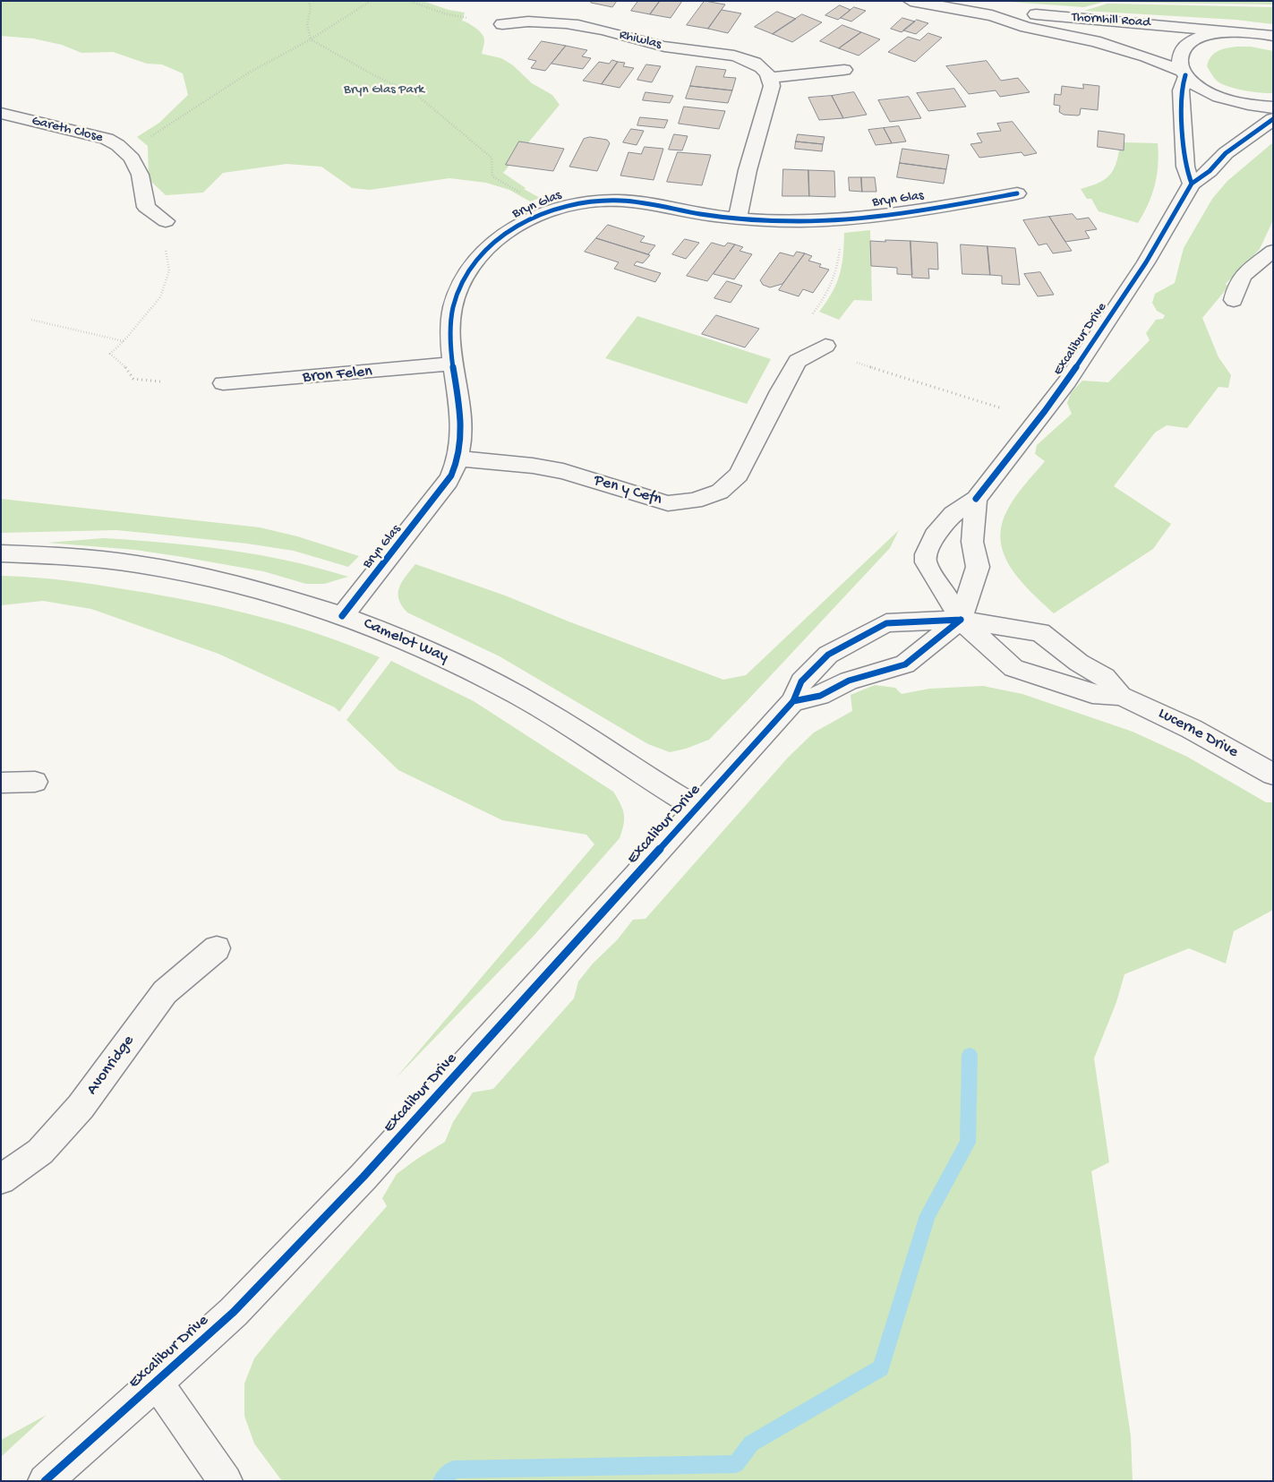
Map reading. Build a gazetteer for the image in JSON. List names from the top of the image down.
{
  "streets": {
    "street": [
      "Thornhill Road",
      "Rhiwlas",
      "Gareth Close",
      "Bryn Glas",
      "Excalibur Drive",
      "Bron Felen",
      "Pen y Cefn",
      "Camelot Way",
      "Lucerne Drive",
      "Avonridge"
    ]
  },
  "crossings": [
    ["Bryn Glas", "Bron Felen"],
    ["Bryn Glas", "Pen y Cefn"],
    ["Bryn Glas", "Camelot Way"],
    ["Excalibur Drive", "Camelot Way"],
    ["Excalibur Drive", "Lucerne Drive"]
  ],
  "parks": ["Bryn Glas Park"]
}
